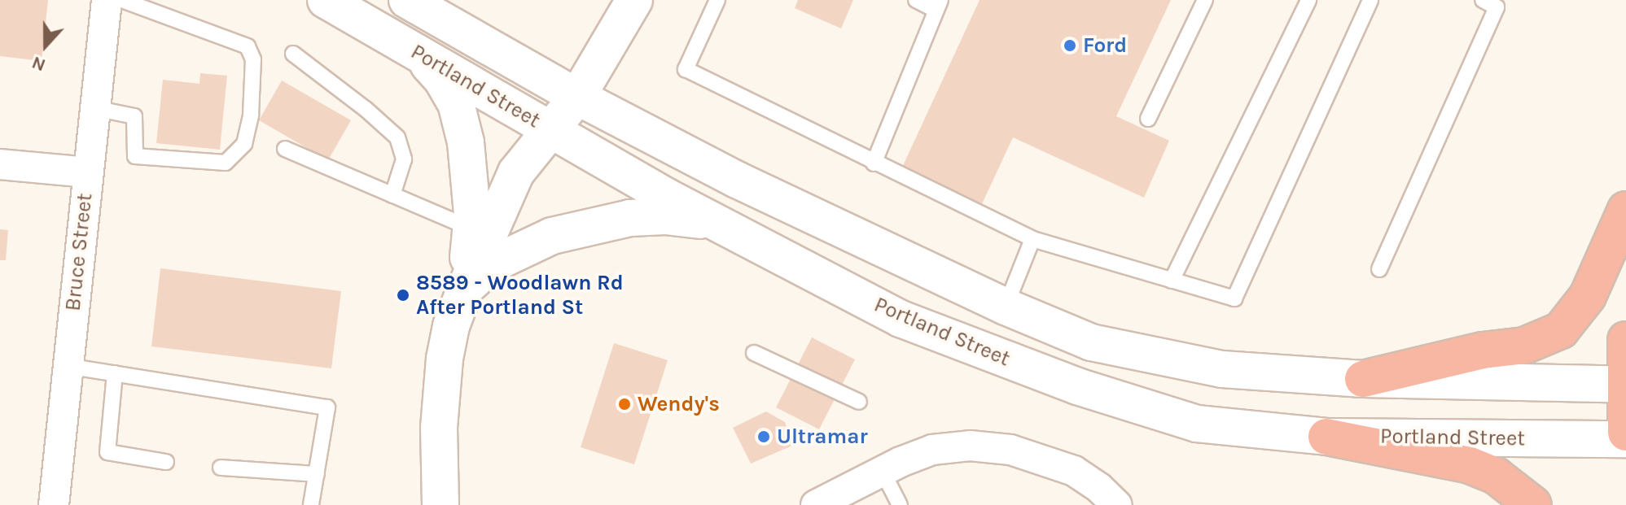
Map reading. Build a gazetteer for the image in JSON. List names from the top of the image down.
{
  "streets": {
    "main road": ["Portland Street"],
    "street": ["Bruce Street"]
  },
  "places": [
    "Ford",
    "8589 - Woodlawn Rd After Portland St",
    "Wendy's",
    "Ultramar"
  ],
  "north": "bottom"
}
